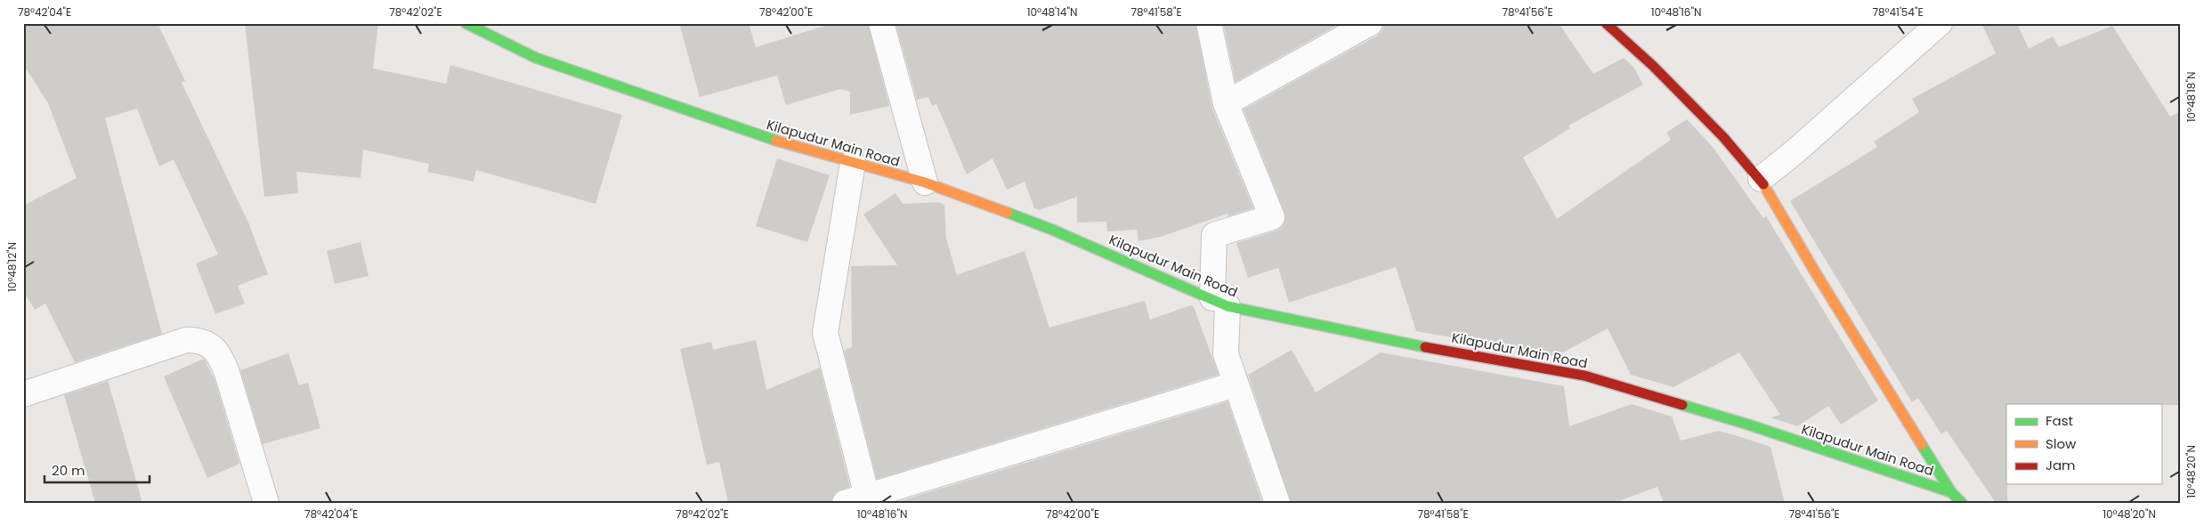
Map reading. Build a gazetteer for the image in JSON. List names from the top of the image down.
{
  "streets": {
    "street": ["Kilapudur Main Road"]
  },
  "legend": ["Fast", "Slow", "Jam"],
  "scale_bar": "20 m",
  "coordinates": [
    "78°42'04\"E",
    "78°42'02\"E",
    "78°42'00\"E",
    "10°48'14\"N",
    "78°41'58\"E",
    "78°41'56\"E",
    "10°48'16\"N",
    "78°41'54\"E",
    "10°48'18\"N",
    "10°48'12\"N",
    "10°48'20\"N"
  ]
}
